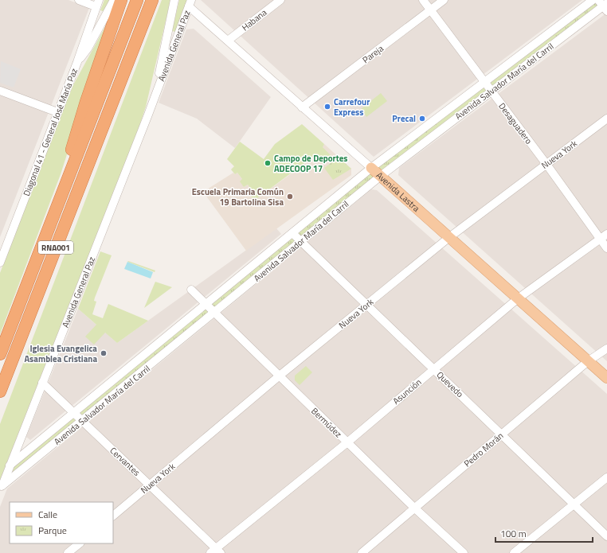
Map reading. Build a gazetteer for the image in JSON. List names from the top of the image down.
{
  "streets": {
    "highway": ["RNA001"],
    "main road": ["Avenida Lastra"],
    "street": [
      "Habana",
      "Avenida General Paz",
      "Pareja",
      "Avenida Salvador María del Carril",
      "Desaguadero",
      "Diagonal 41 - General José María Paz",
      "Nueva York",
      "Quevedo",
      "Asunción",
      "Bermúdez",
      "Pedro Morán",
      "Cervantes"
    ]
  },
  "crossings": [
    ["Habana", "Avenida Lastra"],
    ["Avenida General Paz", "Avenida Salvador María del Carril"],
    ["Avenida General Paz", "Avenida Lastra"],
    ["Avenida General Paz", "Cervantes"],
    ["Pareja", "Desaguadero"],
    ["Pareja", "Avenida Lastra"],
    ["Avenida Salvador María del Carril", "Desaguadero"],
    ["Avenida Salvador María del Carril", "Avenida Lastra"],
    ["Avenida Salvador María del Carril", "Quevedo"],
    ["Avenida Salvador María del Carril", "Bermúdez"],
    ["Avenida Salvador María del Carril", "Cervantes"],
    ["Desaguadero", "Nueva York"],
    ["Desaguadero", "Asunción"],
    ["Nueva York", "Avenida Lastra"],
    ["Nueva York", "Quevedo"],
    ["Nueva York", "Bermúdez"],
    ["Nueva York", "Cervantes"],
    ["Avenida Lastra", "Asunción"],
    ["Avenida Lastra", "Pedro Morán"],
    ["Quevedo", "Asunción"],
    ["Quevedo", "Pedro Morán"],
    ["Asunción", "Bermúdez"],
    ["Asunción", "Cervantes"],
    ["Bermúdez", "Pedro Morán"]
  ],
  "places": [
    "Carrefour Express",
    "Precal",
    "Campo de Deportes ADECOOP 17",
    "Escuela Primaria Común 19 Bartolina Sisa",
    "Iglesia Evangelica Asamblea Cristiana"
  ],
  "legend": ["Calle", "Parque"],
  "scale_bar": "100 m"
}
